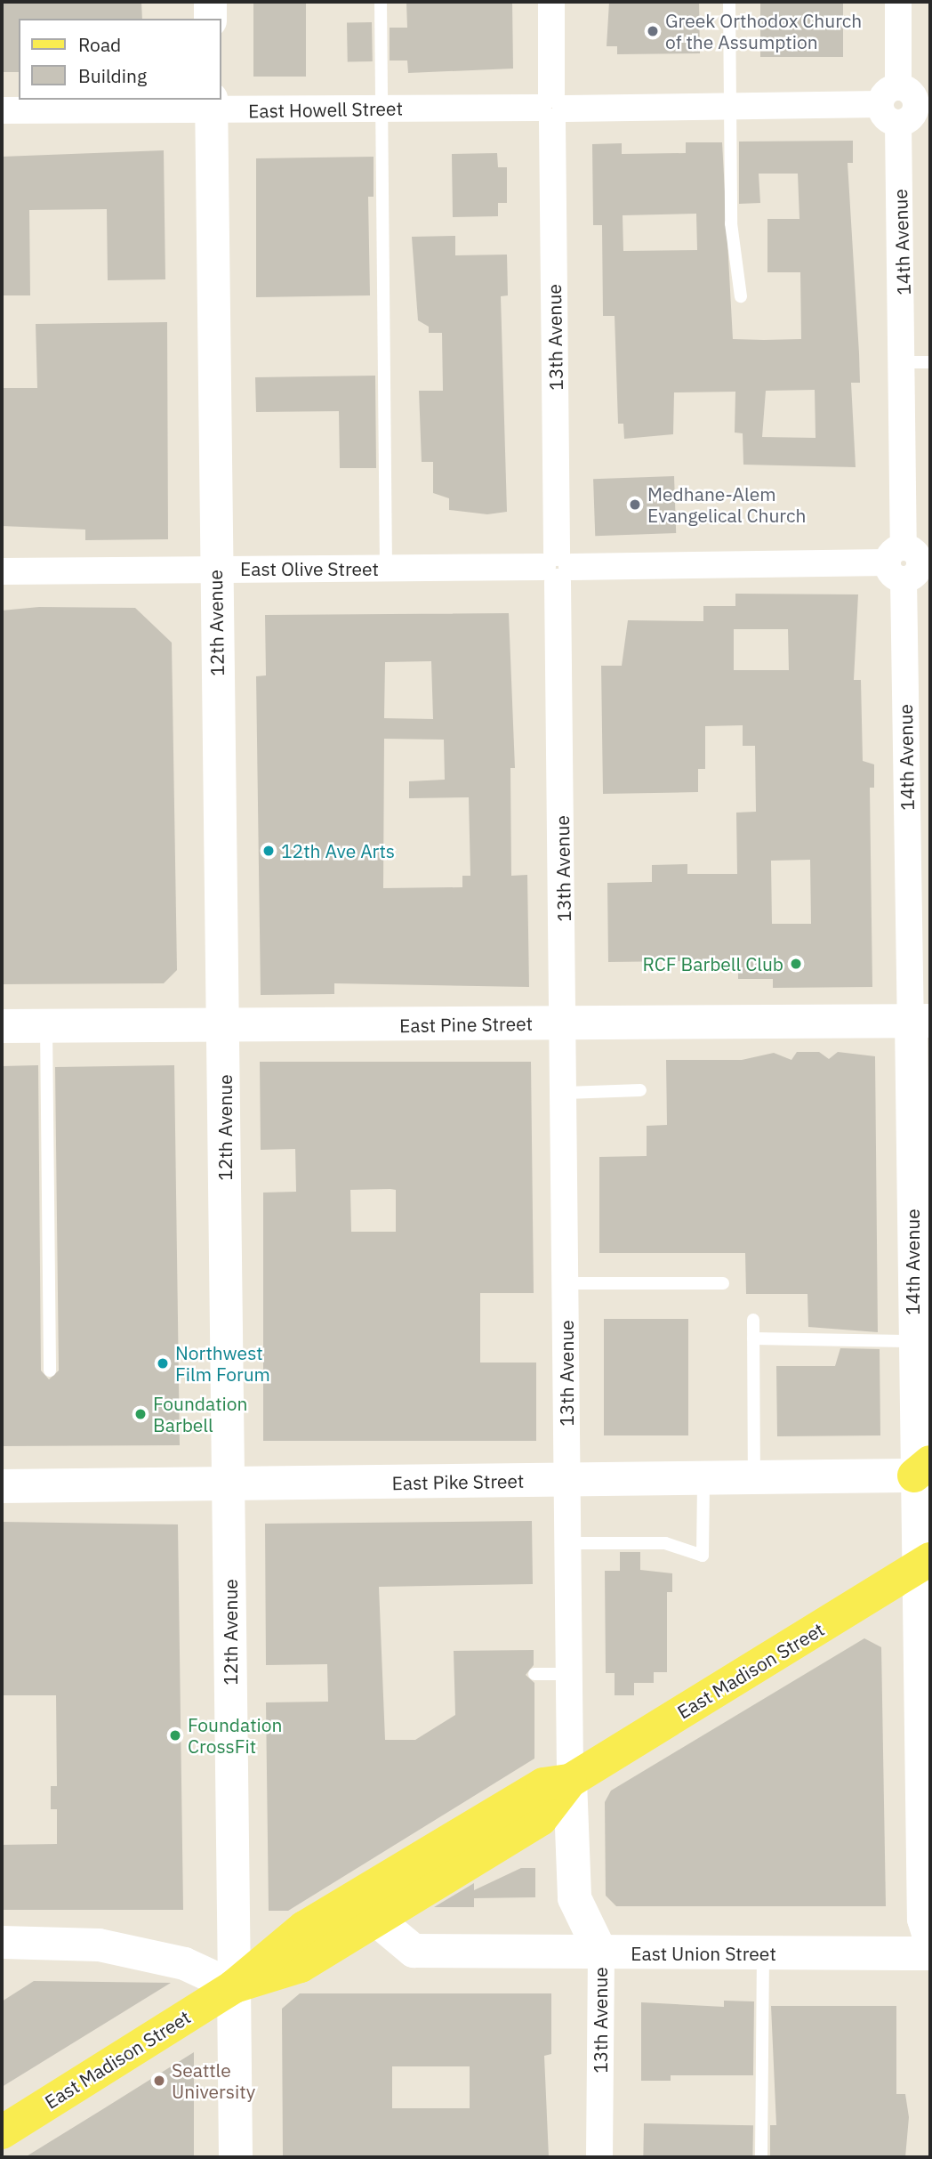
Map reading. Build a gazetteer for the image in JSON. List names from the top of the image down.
{
  "streets": {
    "main road": [
      "13th Avenue",
      "12th Avenue",
      "East Pine Street",
      "East Pike Street",
      "East Madison Street",
      "East Union Street"
    ],
    "street": ["East Howell Street", "14th Avenue", "East Olive Street"]
  },
  "crossings": [
    ["East Howell Street", "14th Avenue"],
    ["East Howell Street", "13th Avenue"],
    ["East Howell Street", "12th Avenue"],
    ["14th Avenue", "East Olive Street"],
    ["14th Avenue", "East Pine Street"],
    ["14th Avenue", "East Pike Street"],
    ["14th Avenue", "East Madison Street"],
    ["13th Avenue", "East Olive Street"],
    ["13th Avenue", "East Pine Street"],
    ["13th Avenue", "East Pike Street"],
    ["13th Avenue", "East Madison Street"],
    ["13th Avenue", "East Union Street"],
    ["East Olive Street", "12th Avenue"],
    ["12th Avenue", "East Pine Street"],
    ["12th Avenue", "East Pike Street"],
    ["12th Avenue", "East Madison Street"],
    ["East Madison Street", "East Union Street"]
  ],
  "places": [
    "Greek Orthodox Church of the Assumption",
    "Medhane-Alem Evangelical Church",
    "12th Ave Arts",
    "RCF Barbell Club",
    "Northwest Film Forum",
    "Foundation Barbell",
    "Foundation CrossFit",
    "Seattle University"
  ],
  "legend": ["Road", "Building"]
}
